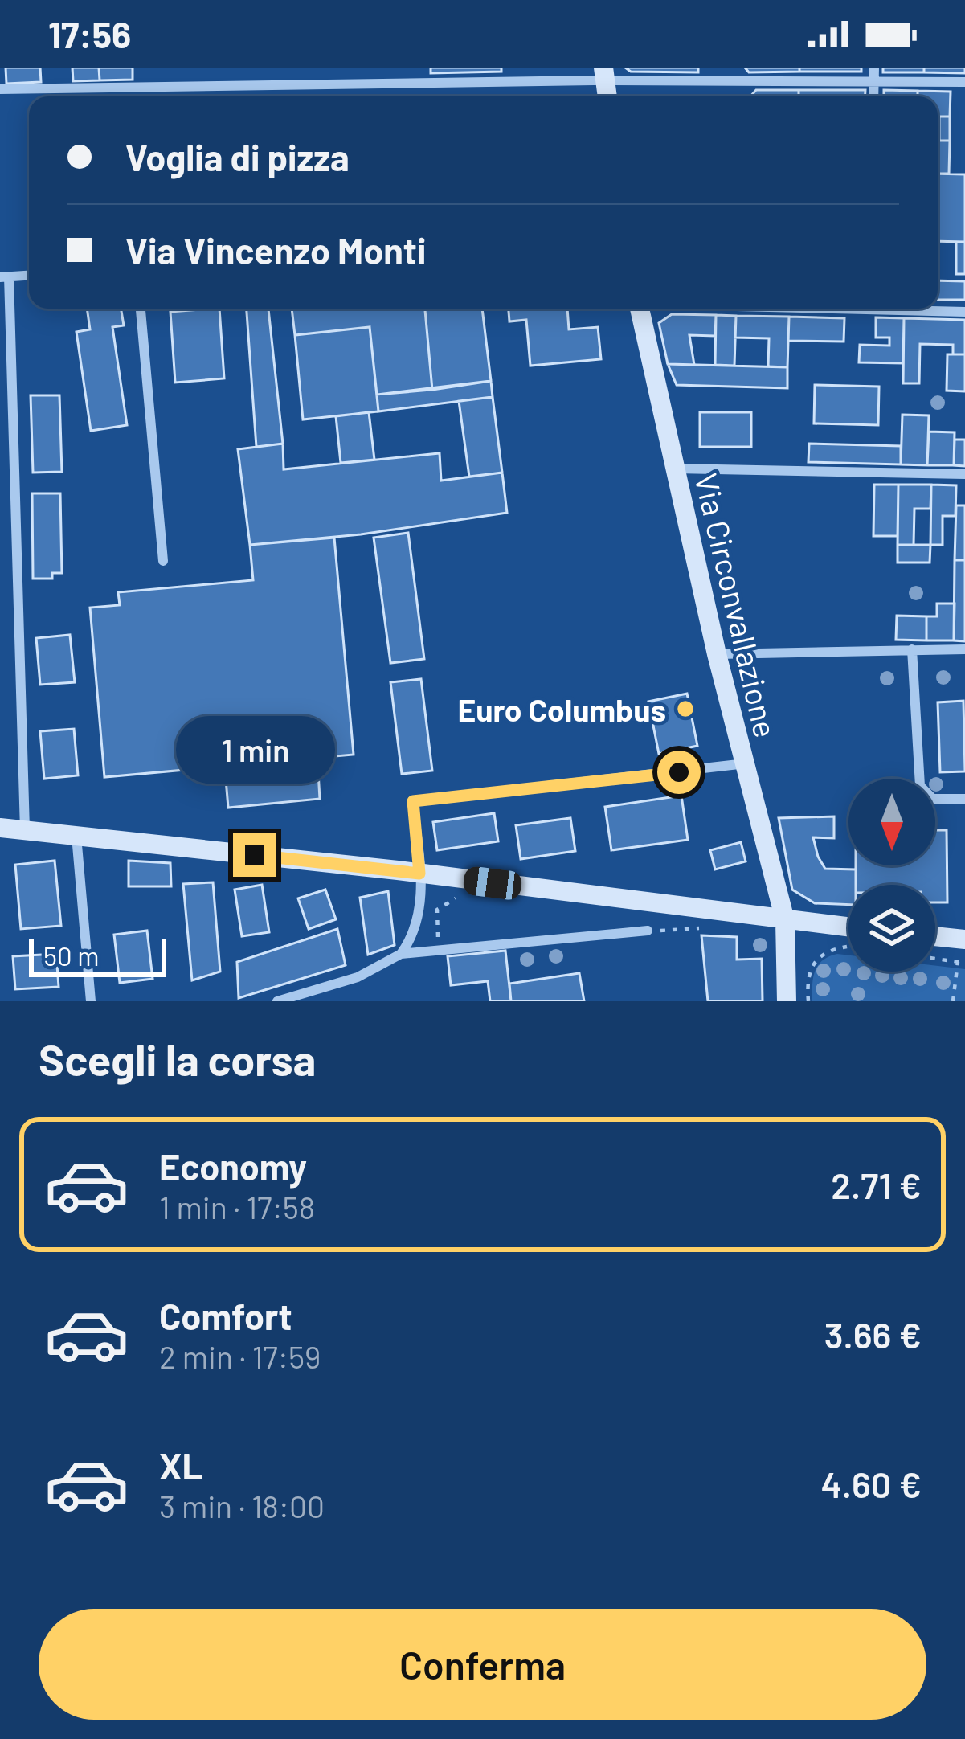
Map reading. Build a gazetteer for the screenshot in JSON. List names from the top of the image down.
{
  "streets": {
    "street": ["Via Circonvallazione"]
  },
  "places": ["Euro Columbus"],
  "scale_bar": "50 m",
  "north": "bottom",
  "page": {
    "status": "17:56",
    "banner": ["Voglia di pizza", "Via Vincenzo Monti"],
    "bubble": "1 min",
    "scale": "50 m",
    "heading": "Scegli la corsa",
    "list": [
      {
        "name": "Economy",
        "note": "1 min · 17:58",
        "value": "2.71 €"
      },
      {
        "name": "Comfort",
        "note": "2 min · 17:59",
        "value": "3.66 €"
      },
      {
        "name": "XL",
        "note": "3 min · 18:00",
        "value": "4.60 €"
      }
    ],
    "buttons": "Conferma"
  }
}
